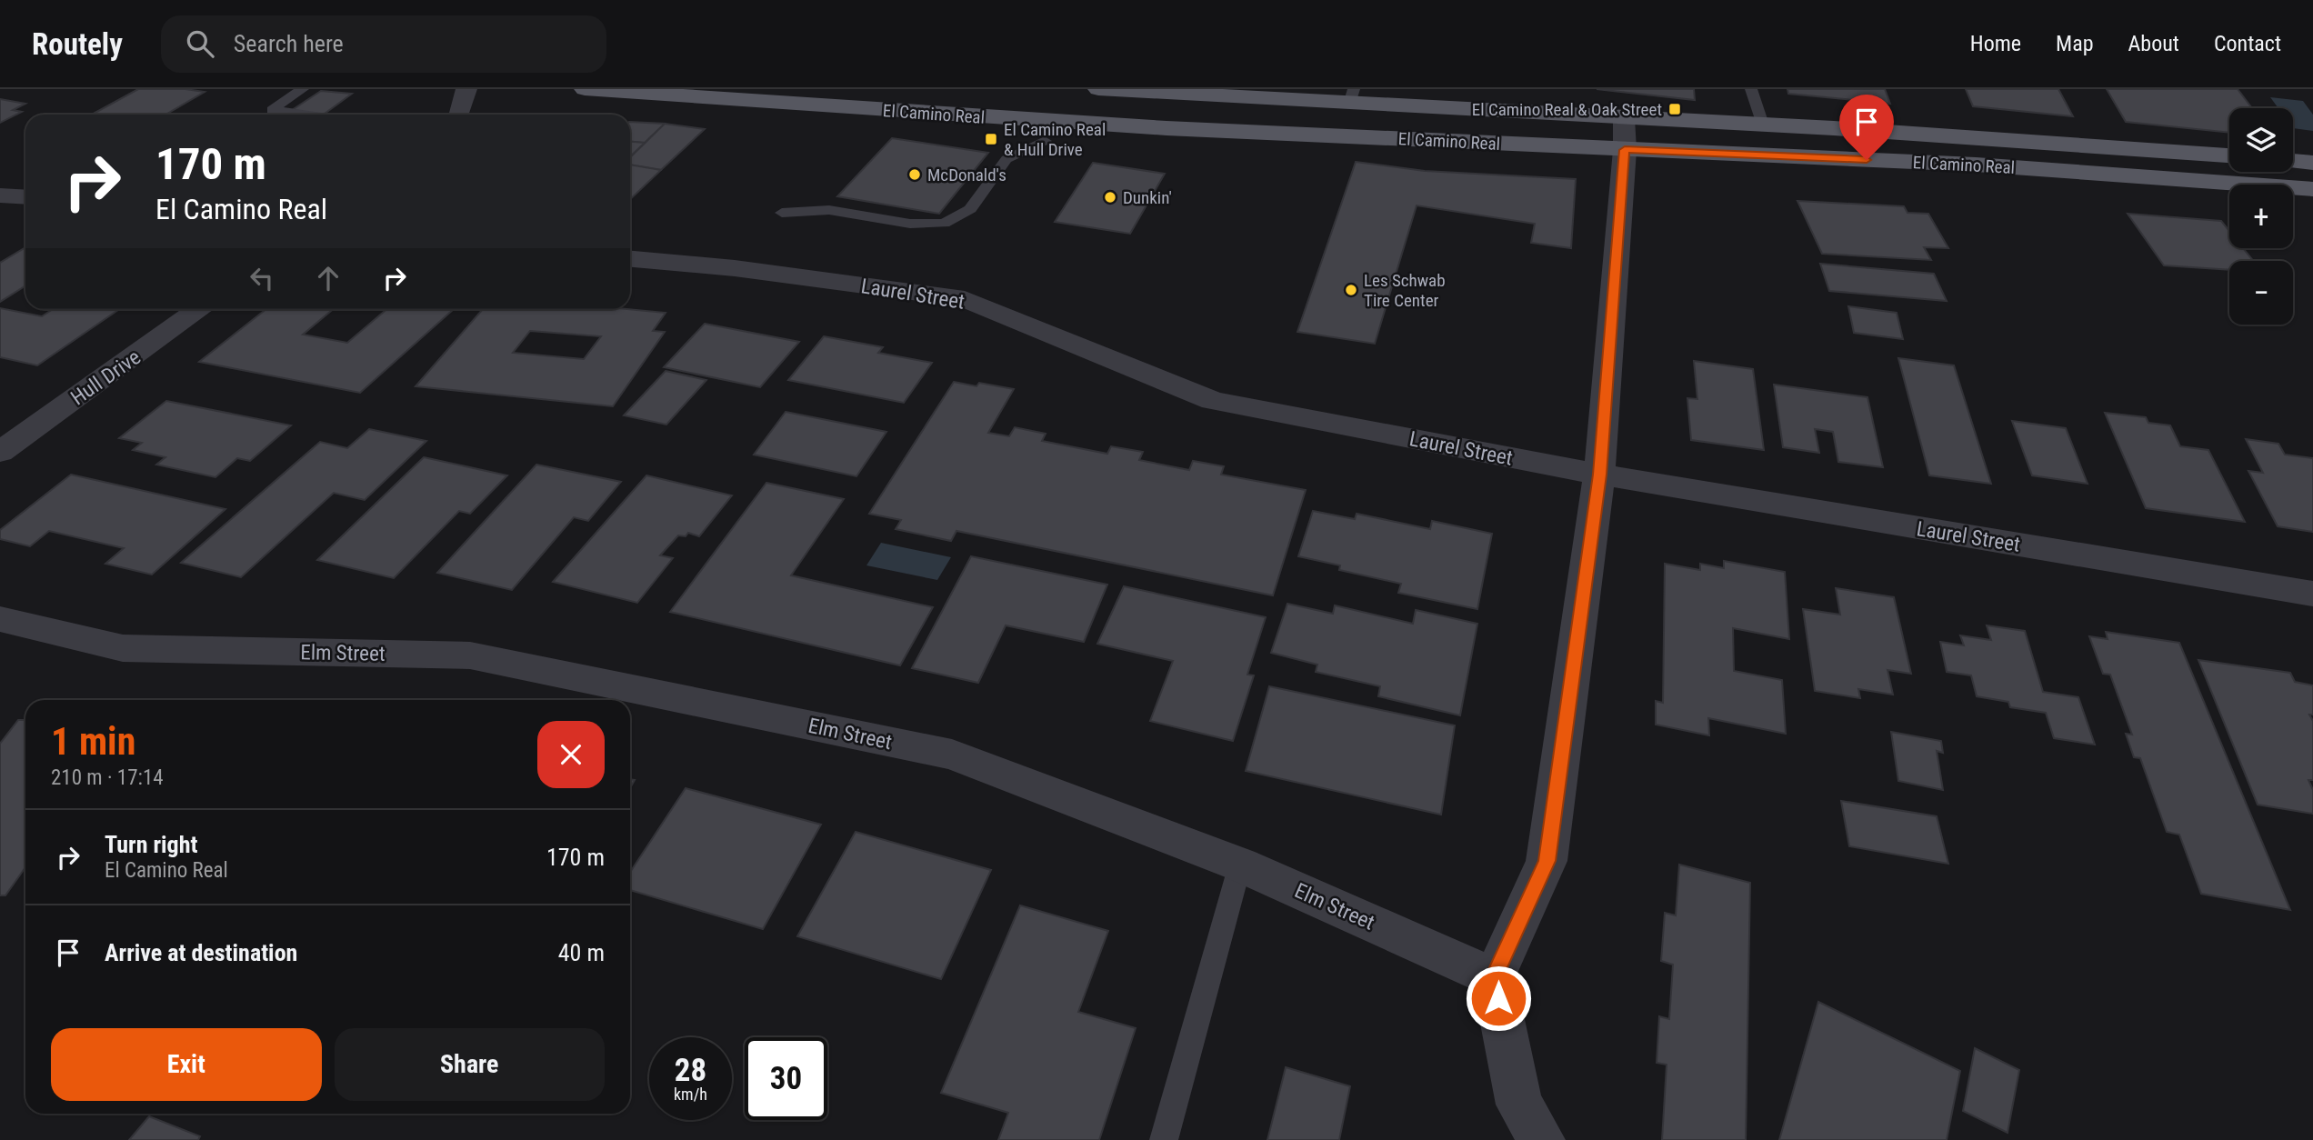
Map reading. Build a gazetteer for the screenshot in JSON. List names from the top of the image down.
{
  "streets": {
    "main road": ["El Camino Real"],
    "street": ["Laurel Street", "Hull Drive", "Elm Street"]
  },
  "places": {
    "transit": ["El Camino Real & Oak Street", "El Camino Real & Hull Drive"],
    "other": ["McDonald's", "Dunkin'", "Les Schwab Tire Center"]
  },
  "page": {
    "header": "Routely",
    "search": "Search here",
    "nav": [
      "Home",
      "Map",
      "About",
      "Contact"
    ],
    "map_buttons": ["+", "−"],
    "turn": ["170 m", "El Camino Real"],
    "heading": ["1 min", "210 m · 17:14"],
    "list": [
      {
        "name": "Turn right",
        "note": "El Camino Real",
        "value": "170 m"
      },
      {
        "name": "Arrive at destination",
        "value": "40 m"
      }
    ],
    "buttons": ["Exit", "Share"],
    "speed": "28 km/h",
    "limit": "30"
  }
}
